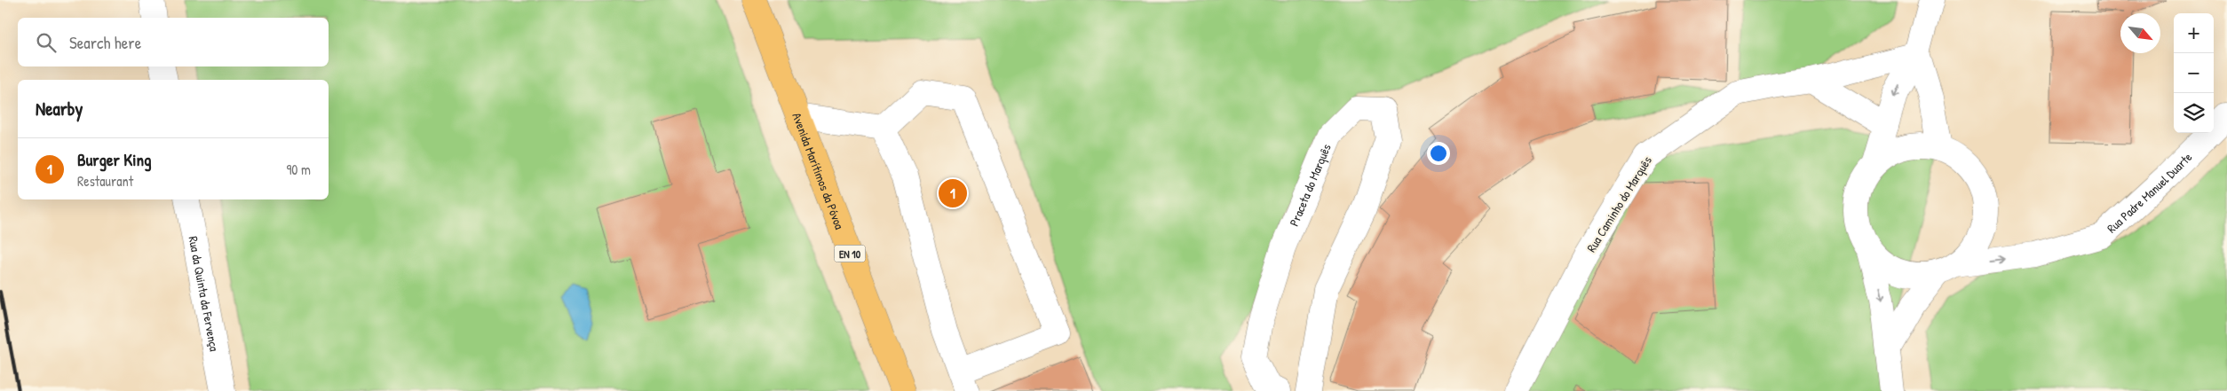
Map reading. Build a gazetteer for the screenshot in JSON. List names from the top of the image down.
{
  "streets": {
    "main road": ["Avenida Marítimos da Póvoa", "EN 10"],
    "street": [
      "Praceta do Marquês",
      "Rua Padre Manuel Duarte",
      "Rua Caminho do Marquês",
      "Rua da Quinta da Fervença"
    ]
  },
  "one_way": ["Rua Padre Manuel Duarte"],
  "north": "bottom right",
  "page": {
    "map_buttons": ["+", "−"],
    "search": "Search here",
    "heading": "Nearby",
    "list": [
      {
        "mark": "1",
        "name": "Burger King",
        "note": "Restaurant",
        "value": "90 m"
      }
    ],
    "pins": "1"
  }
}
